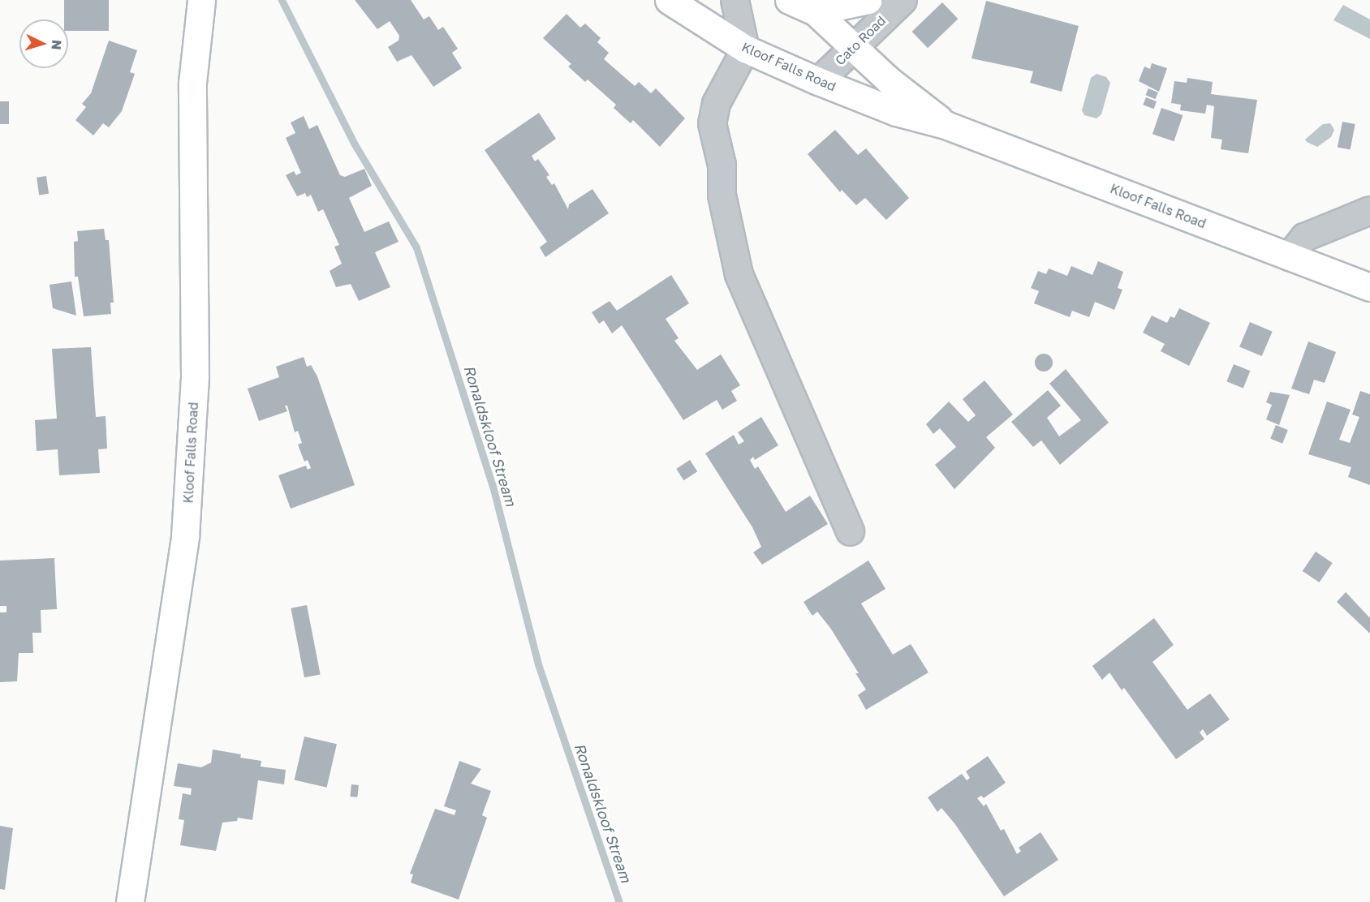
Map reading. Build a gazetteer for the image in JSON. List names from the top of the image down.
{
  "streets": {
    "main road": ["Kloof Falls Road"],
    "street": ["Cato Road"]
  },
  "crossings": [
    ["Cato Road", "Kloof Falls Road"]
  ],
  "water": ["Ronaldskloof Stream"],
  "north": "right"
}
